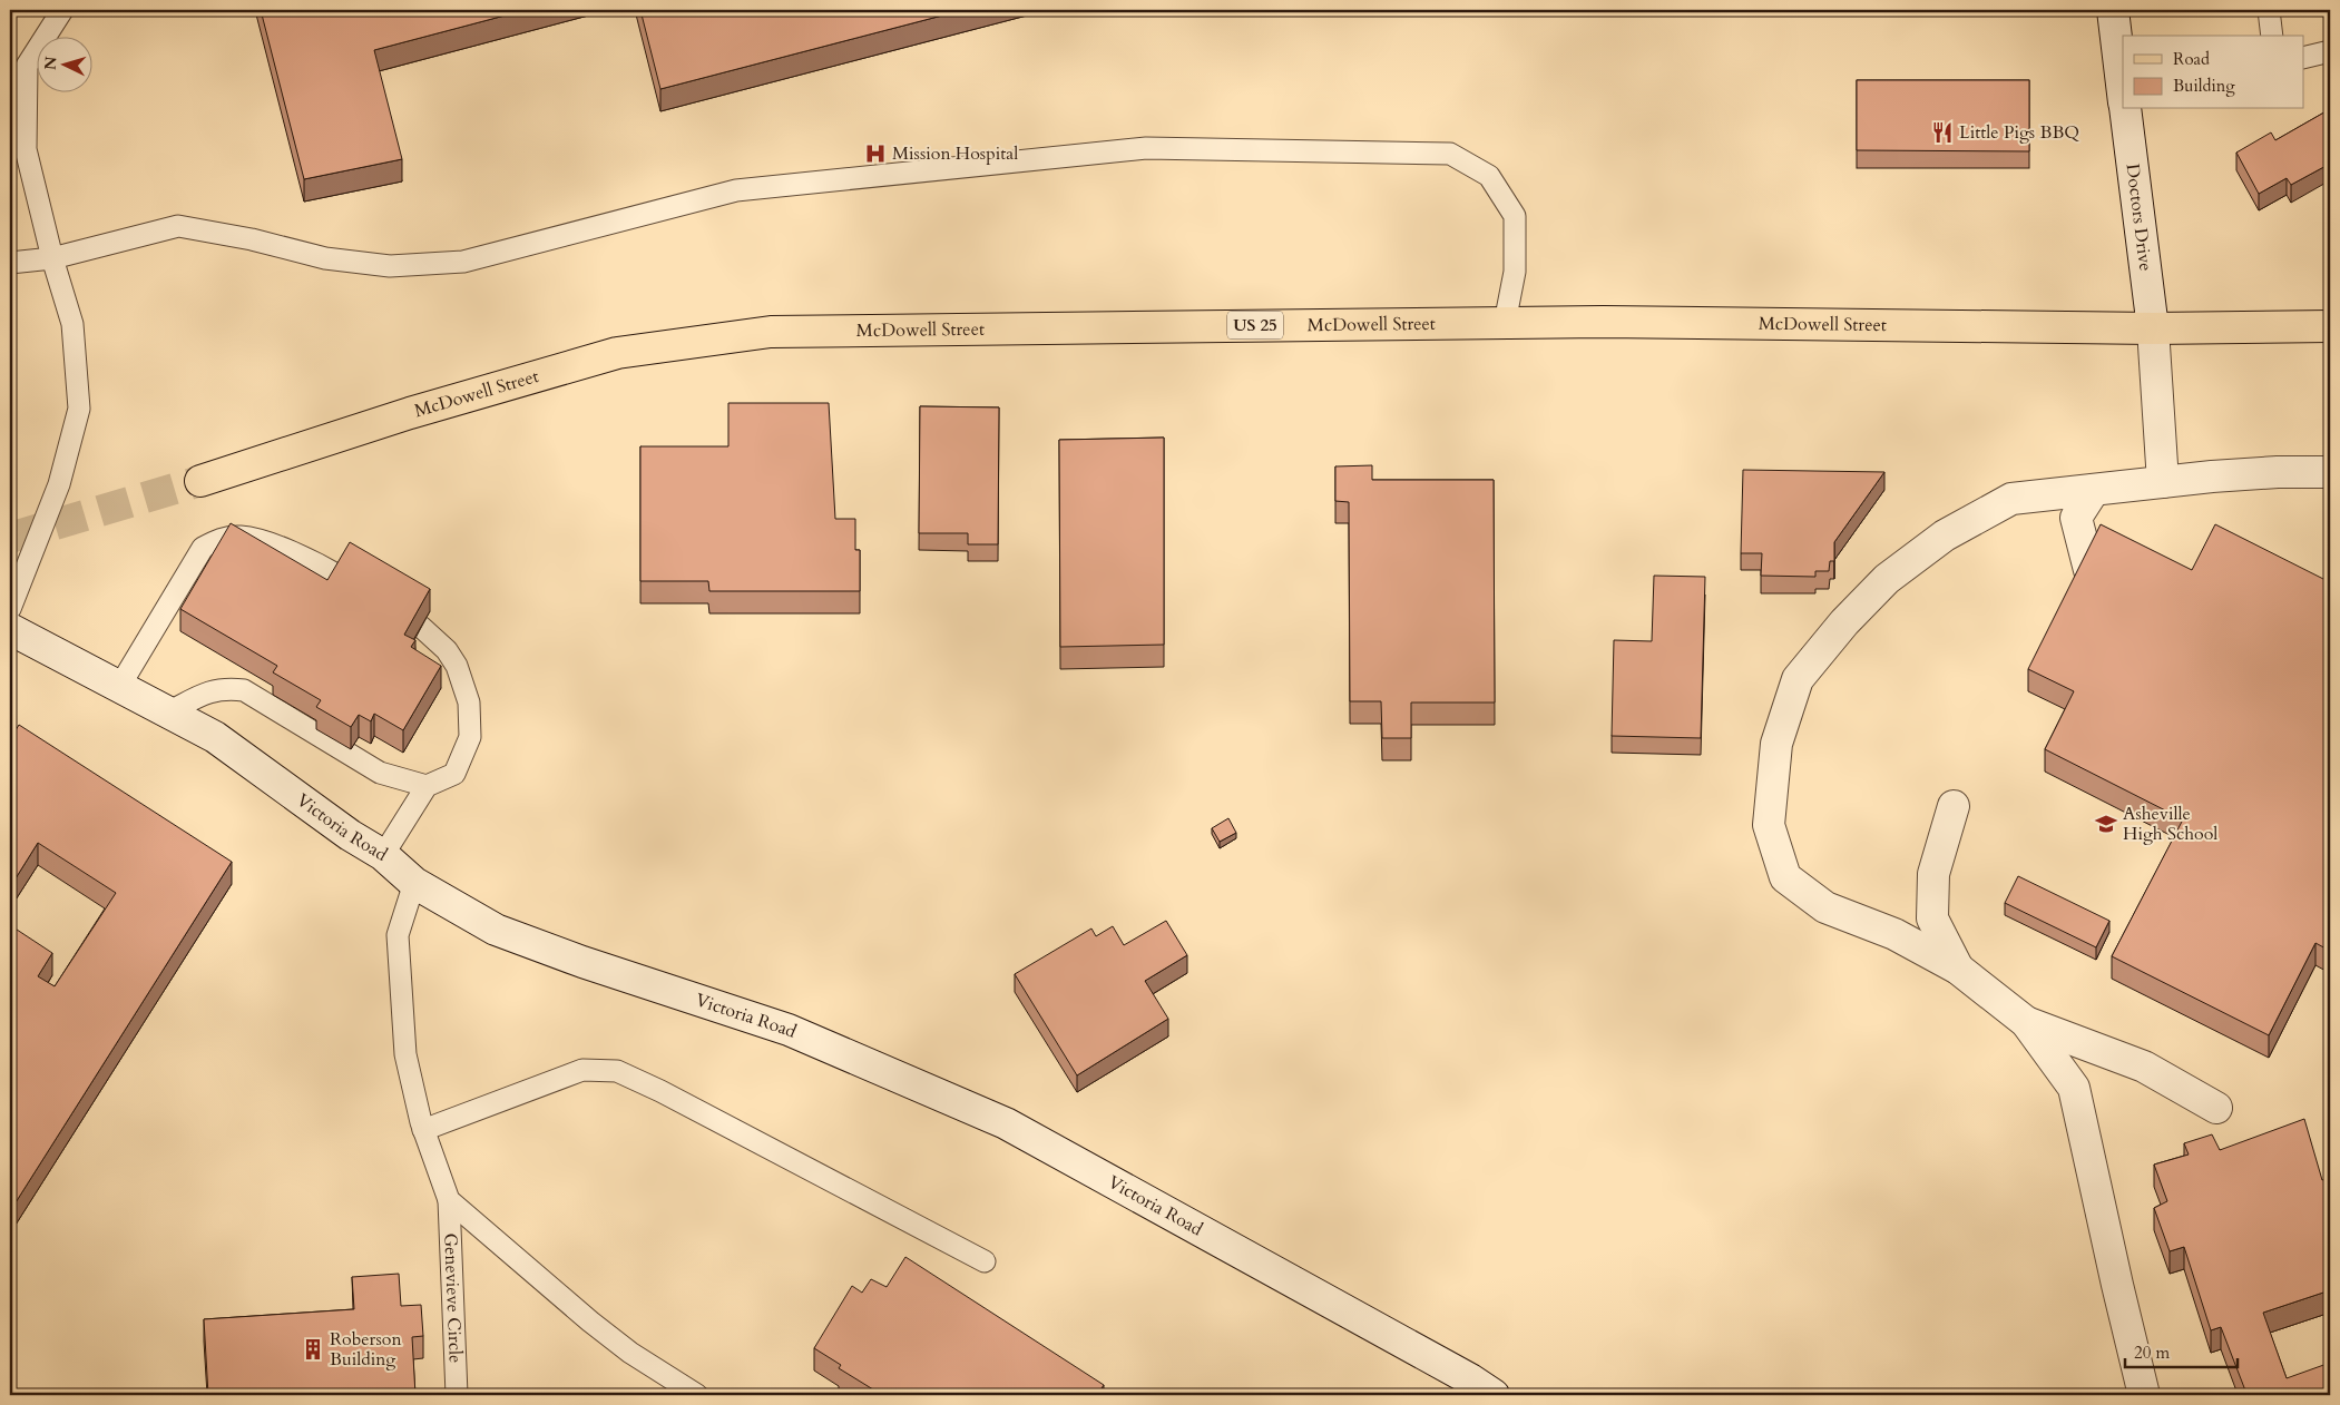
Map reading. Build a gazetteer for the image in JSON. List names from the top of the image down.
{
  "streets": {
    "main road": ["McDowell Street", "US 25"],
    "street": ["Doctors Drive", "Victoria Road"],
    "lane": ["Genevieve Circle"]
  },
  "crossings": [
    ["Doctors Drive", "McDowell Street"]
  ],
  "places": {
    "restaurant": ["Little Pigs BBQ"],
    "hospital": ["Mission Hospital"],
    "school or university": ["Asheville High School"],
    "building": ["Roberson Building"]
  },
  "legend": ["Road", "Building"],
  "scale_bar": "20 m",
  "north": "left"
}
